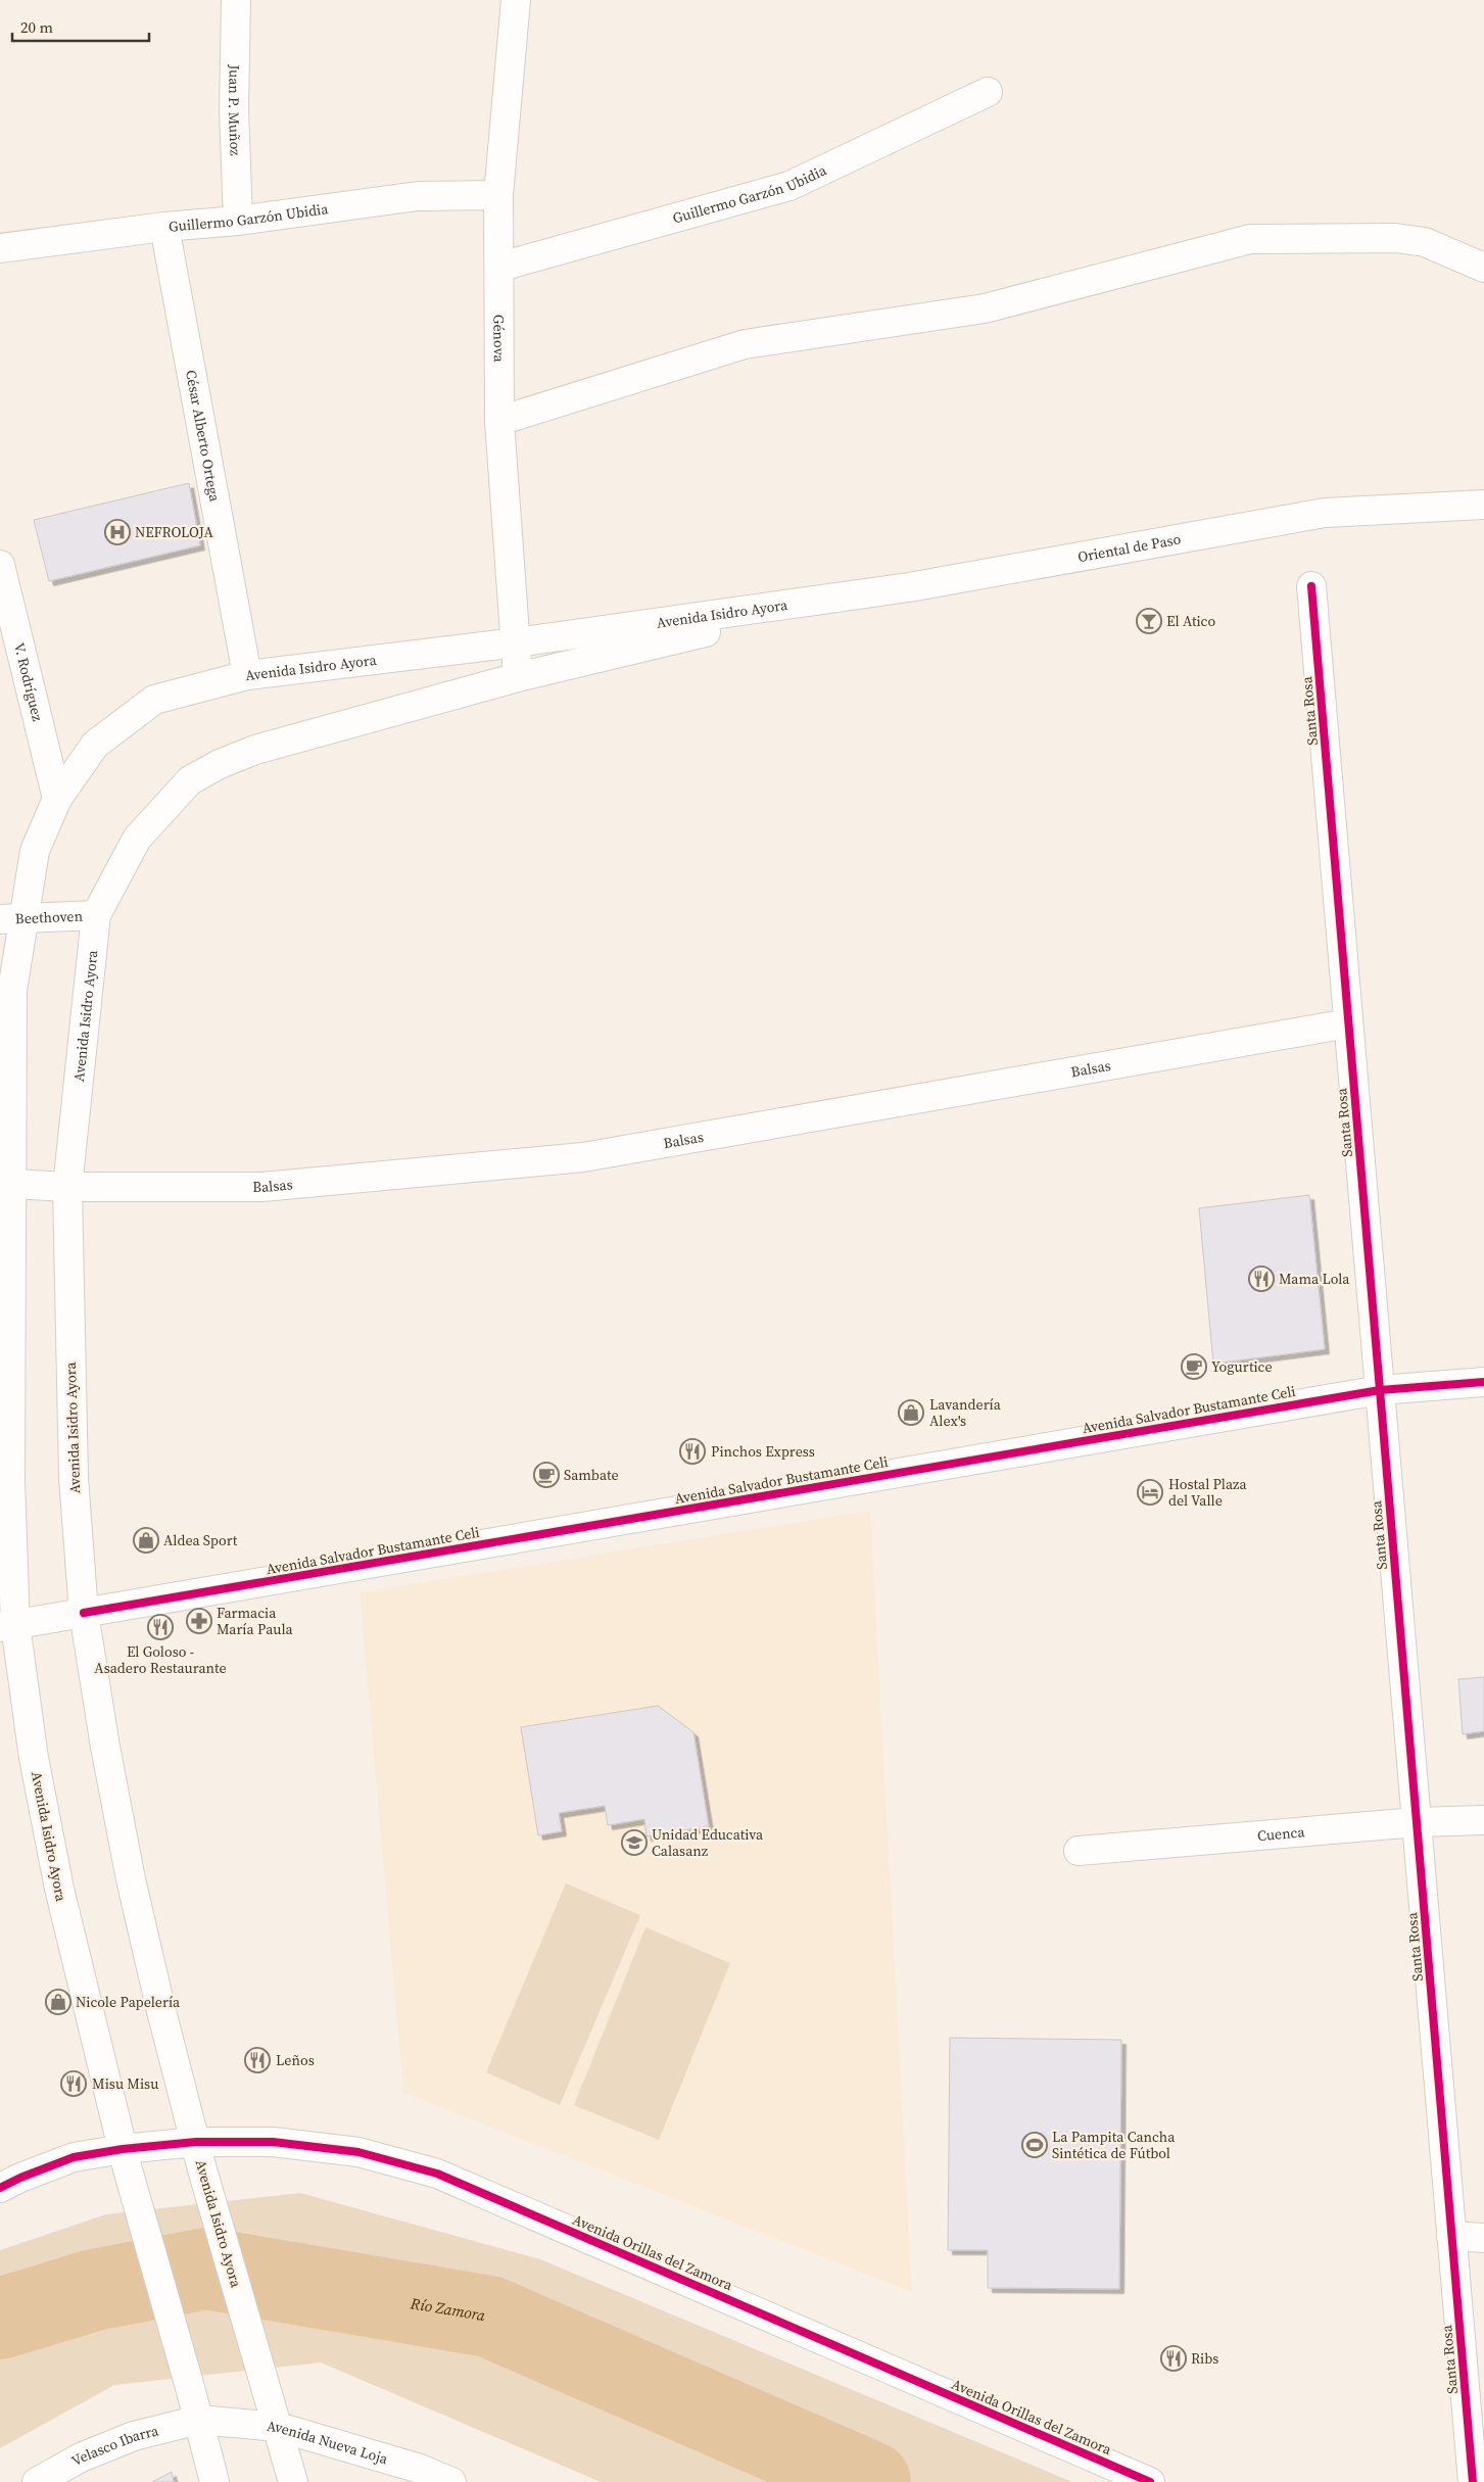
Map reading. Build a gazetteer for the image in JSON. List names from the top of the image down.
{
  "streets": {
    "main road": [
      "Juan P. Muñoz",
      "Guillermo Garzón Ubidia",
      "Génova",
      "César Alberto Ortega",
      "Oriental de Paso",
      "Avenida Isidro Ayora",
      "V. Rodríguez",
      "Santa Rosa",
      "Beethoven",
      "Balsas",
      "Avenida Salvador Bustamante Celi",
      "Cuenca",
      "Avenida Orillas del Zamora",
      "Avenida Nueva Loja",
      "Velasco Ibarra"
    ]
  },
  "crossings": [
    ["Juan P. Muñoz", "Guillermo Garzón Ubidia"],
    ["Guillermo Garzón Ubidia", "Génova"],
    ["Guillermo Garzón Ubidia", "César Alberto Ortega"],
    ["Génova", "Avenida Isidro Ayora"],
    ["César Alberto Ortega", "Avenida Isidro Ayora"],
    ["Oriental de Paso", "Avenida Isidro Ayora"],
    ["Avenida Isidro Ayora", "V. Rodríguez"],
    ["Avenida Isidro Ayora", "Beethoven"],
    ["Avenida Isidro Ayora", "Balsas"],
    ["Avenida Isidro Ayora", "Avenida Salvador Bustamante Celi"],
    ["Avenida Isidro Ayora", "Avenida Orillas del Zamora"],
    ["Avenida Isidro Ayora", "Avenida Nueva Loja"],
    ["Avenida Isidro Ayora", "Velasco Ibarra"],
    ["Santa Rosa", "Balsas"],
    ["Santa Rosa", "Avenida Salvador Bustamante Celi"],
    ["Santa Rosa", "Cuenca"],
    ["Avenida Nueva Loja", "Velasco Ibarra"]
  ],
  "water": ["Río Zamora"],
  "places": {
    "hospital": ["NEFROLOJA"],
    "bar": ["El Atico"],
    "restaurant": [
      "Mama Lola",
      "Pinchos Express",
      "El Goloso - Asadero Restaurante",
      "Leños",
      "Misu Misu",
      "Ribs"
    ],
    "cafe": ["Yogurtice", "Sambate"],
    "shop": ["Lavandería Alex's", "Aldea Sport", "Nicole Papelería"],
    "hotel": ["Hostal Plaza del Valle"],
    "pharmacy": ["Farmacia María Paula"],
    "school or university": ["Unidad Educativa Calasanz"],
    "sports": ["La Pampita Cancha Sintética de Fútbol"]
  },
  "scale_bar": "20 m"
}
